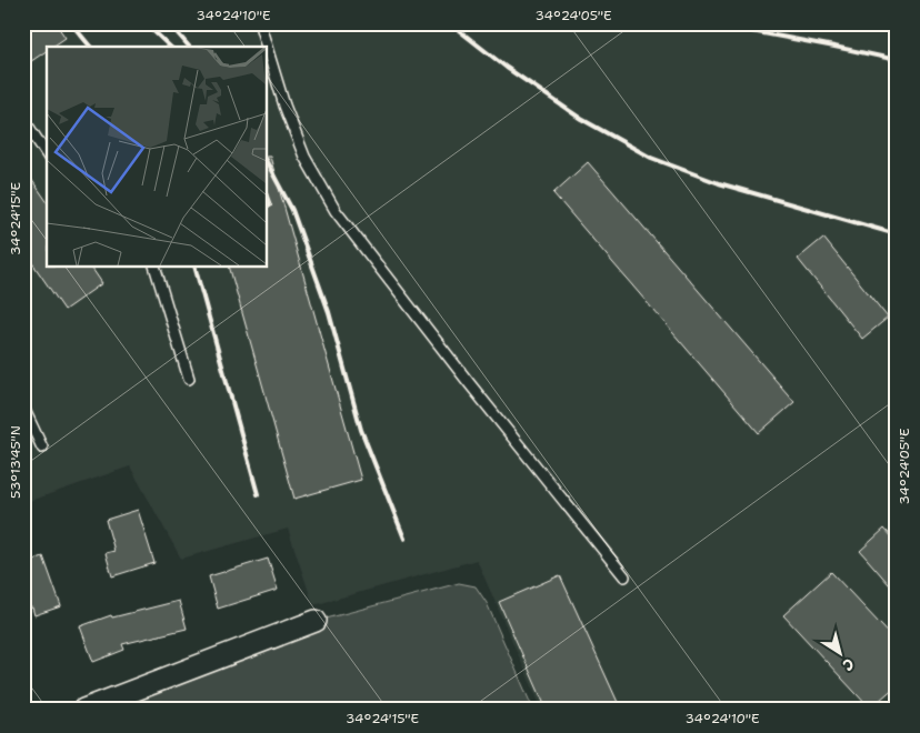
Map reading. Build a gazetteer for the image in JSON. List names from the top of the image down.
{
  "north": "bottom right",
  "coordinates": [
    "34°24'10\"E",
    "34°24'05\"E",
    "34°24'15\"E",
    "53°13'45\"N"
  ]
}
